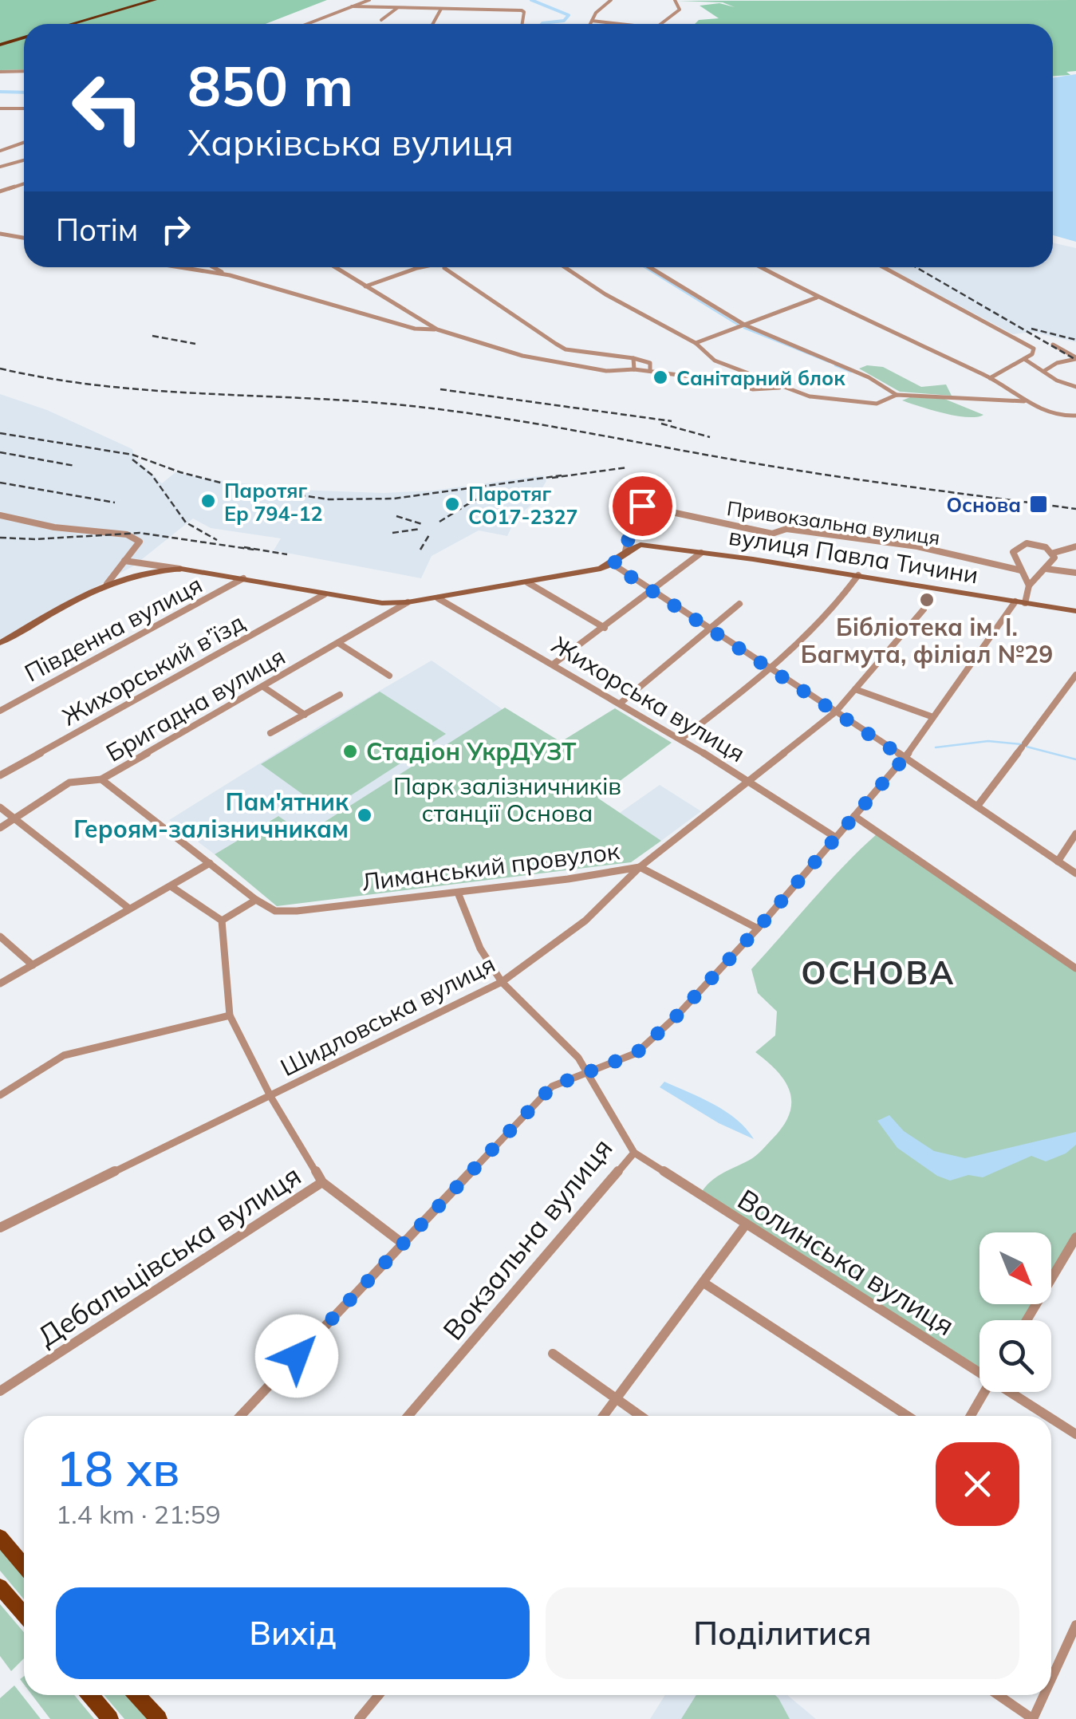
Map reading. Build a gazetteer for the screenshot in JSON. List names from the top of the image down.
{
  "streets": {
    "main road": ["вулиця Павла Тичини"],
    "street": [
      "Привокзальна вулиця",
      "Південна вулиця",
      "Жихорський в’їзд",
      "Жихорська вулиця",
      "Бригадна вулиця",
      "Лиманський провулок",
      "Шидловська вулиця",
      "Вокзальна вулиця",
      "Дебальцівська вулиця",
      "Волинська вулиця"
    ]
  },
  "crossings": [
    ["Жихорська вулиця", "Шидловська вулиця"],
    ["Лиманський провулок", "Шидловська вулиця"],
    ["Лиманський провулок", "Вокзальна вулиця"],
    ["Шидловська вулиця", "Вокзальна вулиця"],
    ["Вокзальна вулиця", "Волинська вулиця"]
  ],
  "districts": ["ОСНОВА"],
  "parks": ["Парк залізничників станції Основа"],
  "places": {
    "other": [
      "Санітарний блок",
      "Паротяг Ер 794-12",
      "Паротяг СО17-2327",
      "Бібліотека ім. І. Багмута, філіал №29",
      "Стадіон УкрДУЗТ",
      "Пам'ятник Героям-залізничникам"
    ],
    "transit": ["Основа"]
  },
  "north": "bottom right",
  "page": {
    "turn": ["850 m", "Харківська вулиця"],
    "then": "Потім",
    "heading": ["18 хв", "1.4 km · 21:59"],
    "buttons": ["Вихід", "Поділитися"]
  }
}
